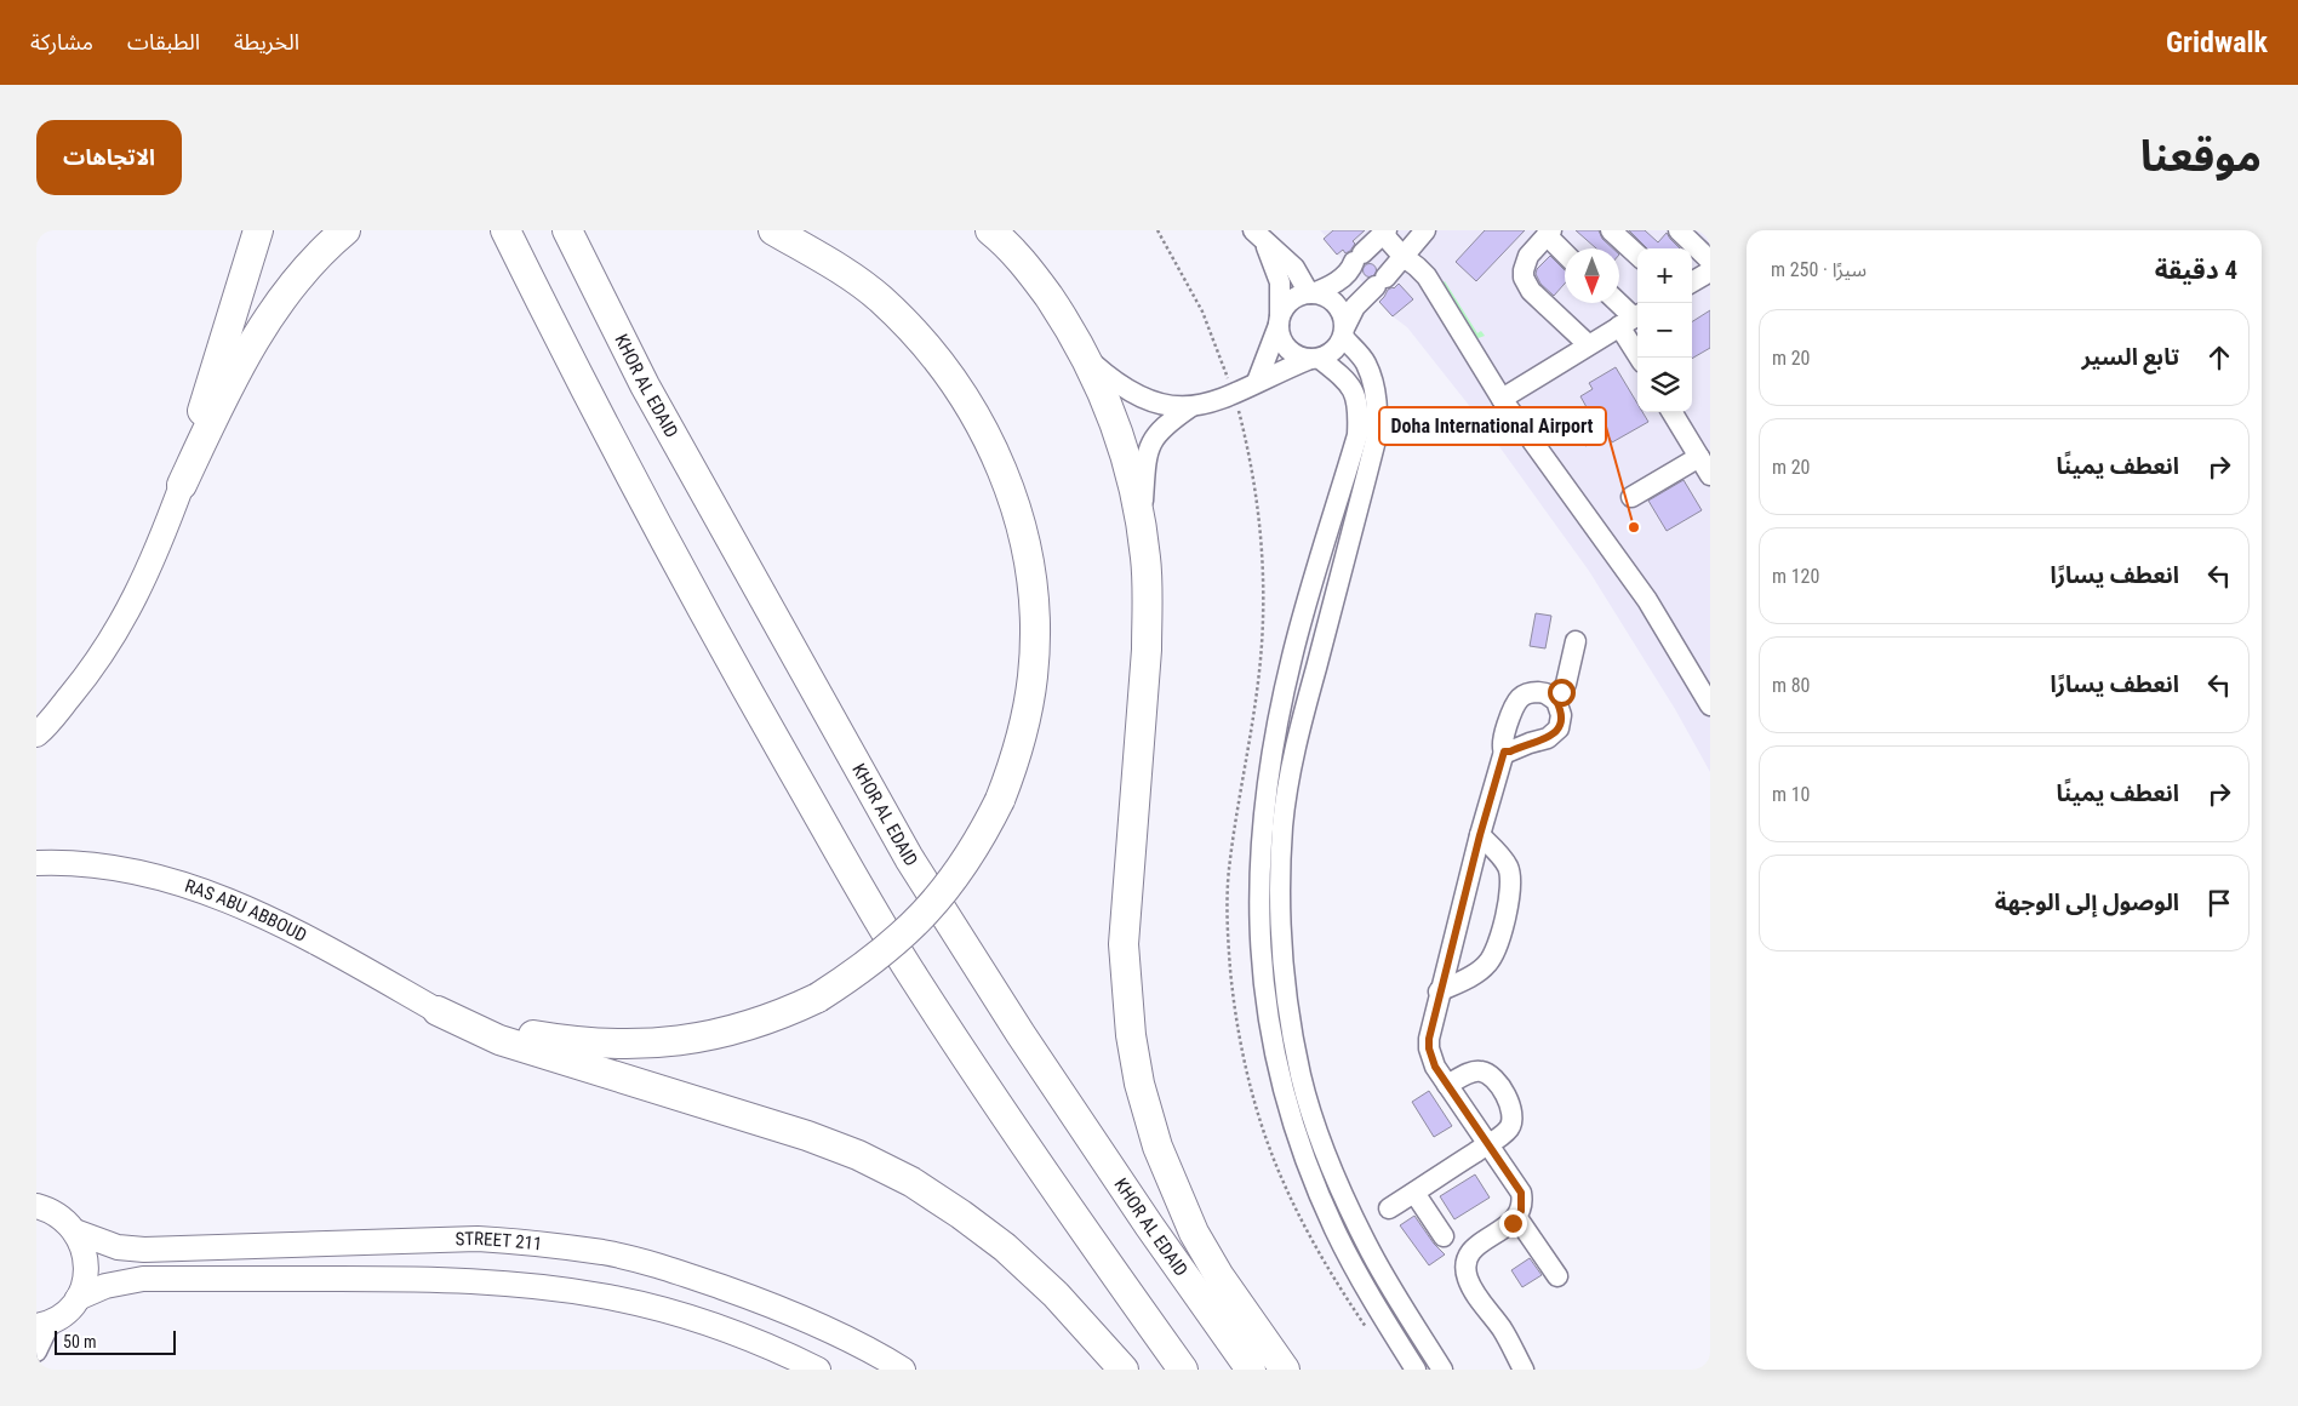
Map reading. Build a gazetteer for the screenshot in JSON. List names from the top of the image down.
{
  "streets": {
    "highway": ["KHOR AL EDAID"],
    "main road": ["RAS ABU ABBOUD", "STREET 211"]
  },
  "places": ["Doha International Airport"],
  "scale_bar": "50 m",
  "north": "bottom",
  "page": {
    "header": "Gridwalk",
    "nav": ["الخريطة", "الطبقات", "مشاركة"],
    "title": "موقعنا",
    "buttons": "الاتجاهات",
    "heading": ["4 دقيقة", "سيرًا · 250 m"],
    "map_buttons": ["+", "−"],
    "list": [
      ["تابع السير", "20 m"],
      ["انعطف يمينًا", "20 m"],
      ["انعطف يسارًا", "120 m"],
      ["انعطف يسارًا", "80 m"],
      ["انعطف يمينًا", "10 m"],
      "الوصول إلى الوجهة"
    ],
    "scale": "50 m"
  }
}
